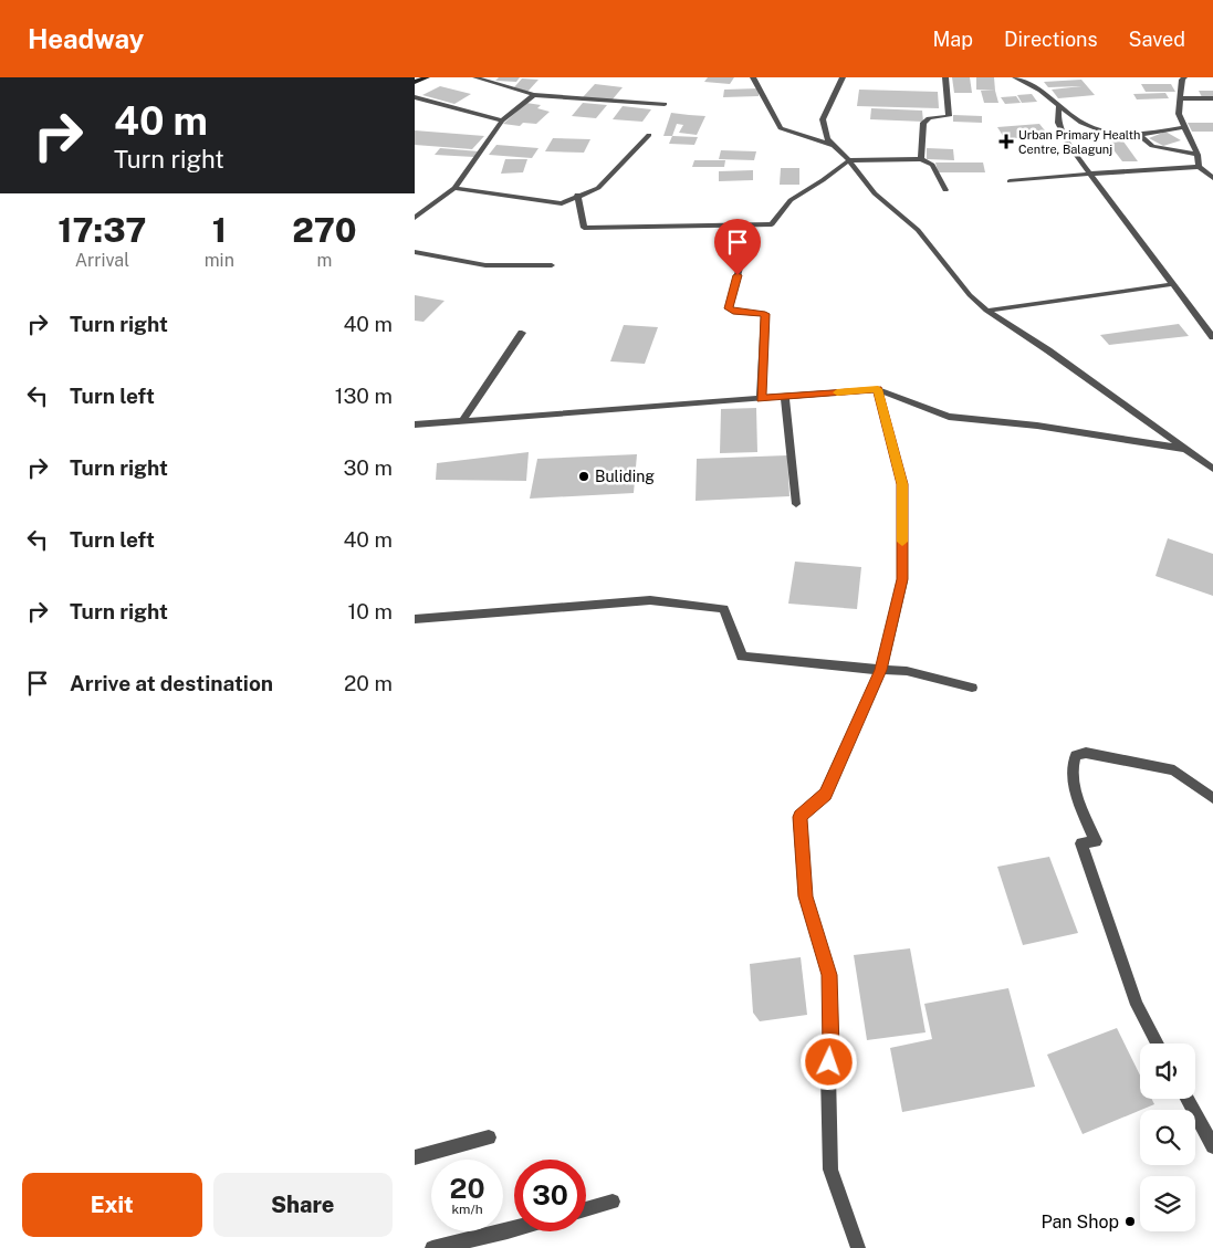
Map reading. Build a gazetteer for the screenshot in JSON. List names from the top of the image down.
{
  "places": {
    "health": ["Urban Primary Health Centre, Balagunj"],
    "other": ["Buliding", "Pan Shop"]
  },
  "page": {
    "header": "Headway",
    "nav": ["Map", "Directions", "Saved"],
    "turn": ["40 m", "Turn right"],
    "eta": [
      "17:37",
      "Arrival",
      "1",
      "min",
      "270",
      "m"
    ],
    "list": [
      {
        "name": "Turn right",
        "value": "40 m"
      },
      {
        "name": "Turn left",
        "value": "130 m"
      },
      {
        "name": "Turn right",
        "value": "30 m"
      },
      {
        "name": "Turn left",
        "value": "40 m"
      },
      {
        "name": "Turn right",
        "value": "10 m"
      },
      {
        "name": "Arrive at destination",
        "value": "20 m"
      }
    ],
    "speed": "20 km/h",
    "limit": "30",
    "buttons": ["Exit", "Share"]
  }
}
